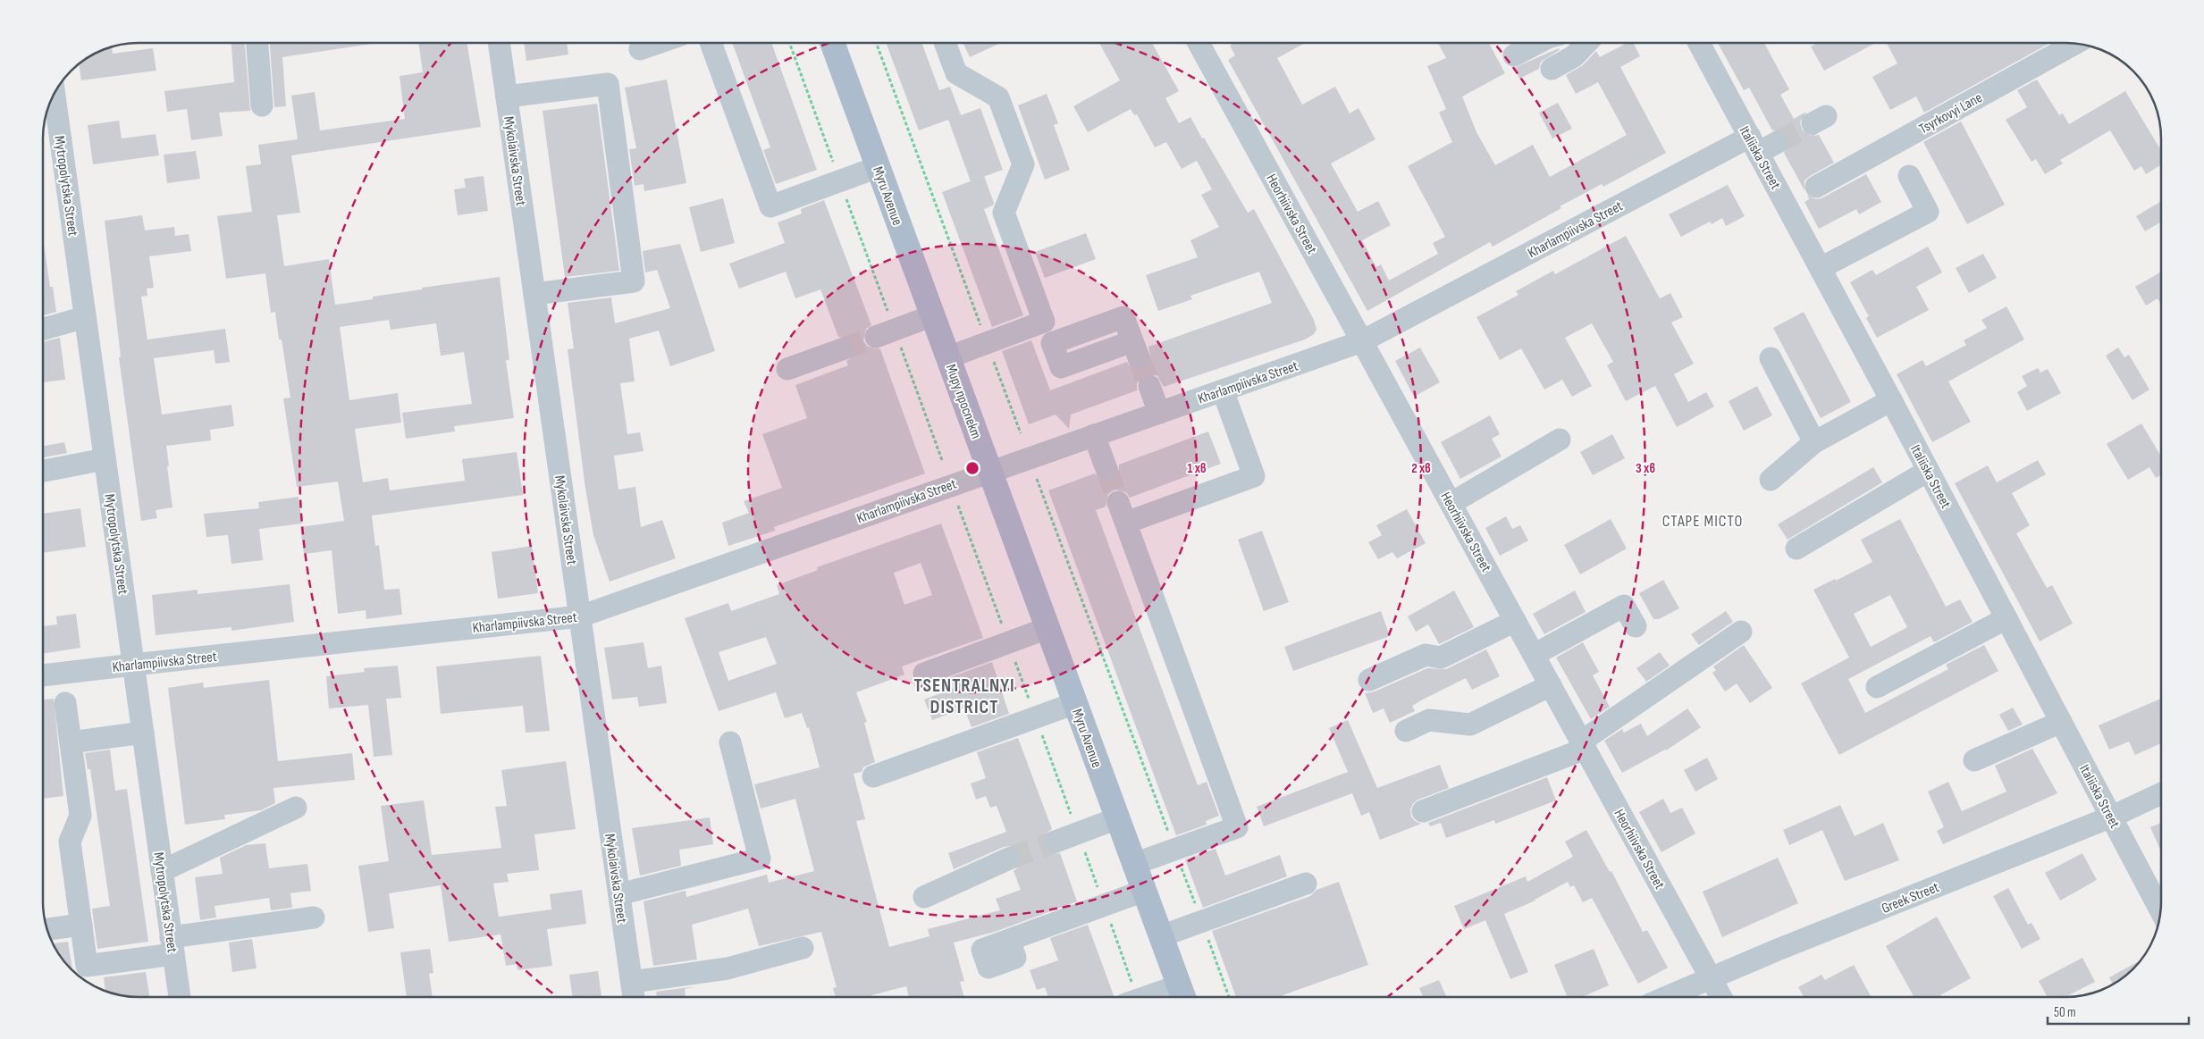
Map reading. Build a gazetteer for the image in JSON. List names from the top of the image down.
{
  "streets": {
    "main road": ["Myru Avenue", "Миру проспект"],
    "street": [
      "Tsyrkovyi Lane",
      "Italiiska Street",
      "Mykolaivska Street",
      "Mytropolytska Street",
      "Heorhiivska Street",
      "Kharlampiivska Street",
      "Greek Street"
    ]
  },
  "crossings": [
    ["Italiiska Street", "Kharlampiivska Street"],
    ["Italiiska Street", "Greek Street"],
    ["Mykolaivska Street", "Kharlampiivska Street"],
    ["Mytropolytska Street", "Kharlampiivska Street"],
    ["Myru Avenue", "Kharlampiivska Street"],
    ["Myru Avenue", "Миру проспект"],
    ["Heorhiivska Street", "Kharlampiivska Street"],
    ["Heorhiivska Street", "Greek Street"],
    ["Kharlampiivska Street", "Миру проспект"]
  ],
  "districts": ["СТАРЕ МІСТО", "TSENTRALNYI DISTRICT"],
  "scale_bar": "50 m",
  "rings": ["1 хв", "2 хв", "3 хв"]
}
